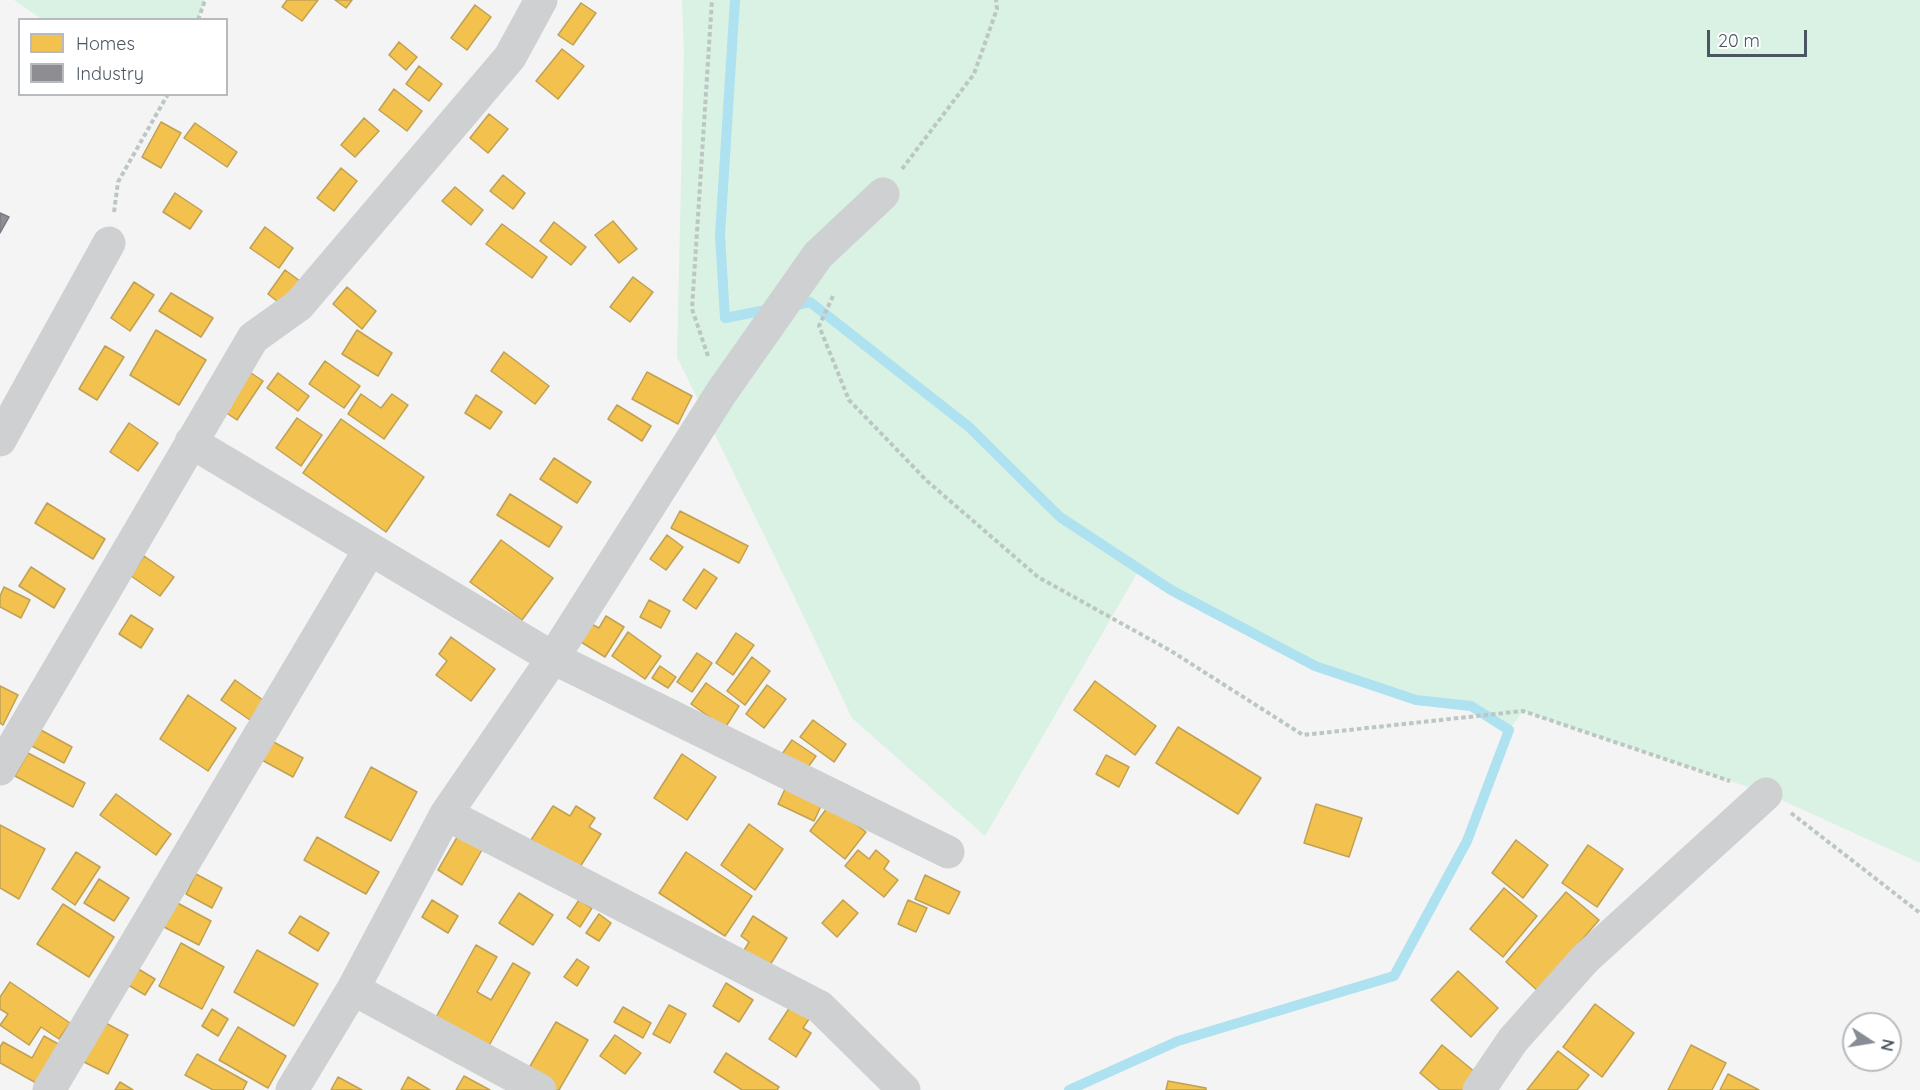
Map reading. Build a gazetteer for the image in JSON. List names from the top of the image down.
{
  "legend": ["Homes", "Industry"],
  "scale_bar": "20 m",
  "north": "right"
}
